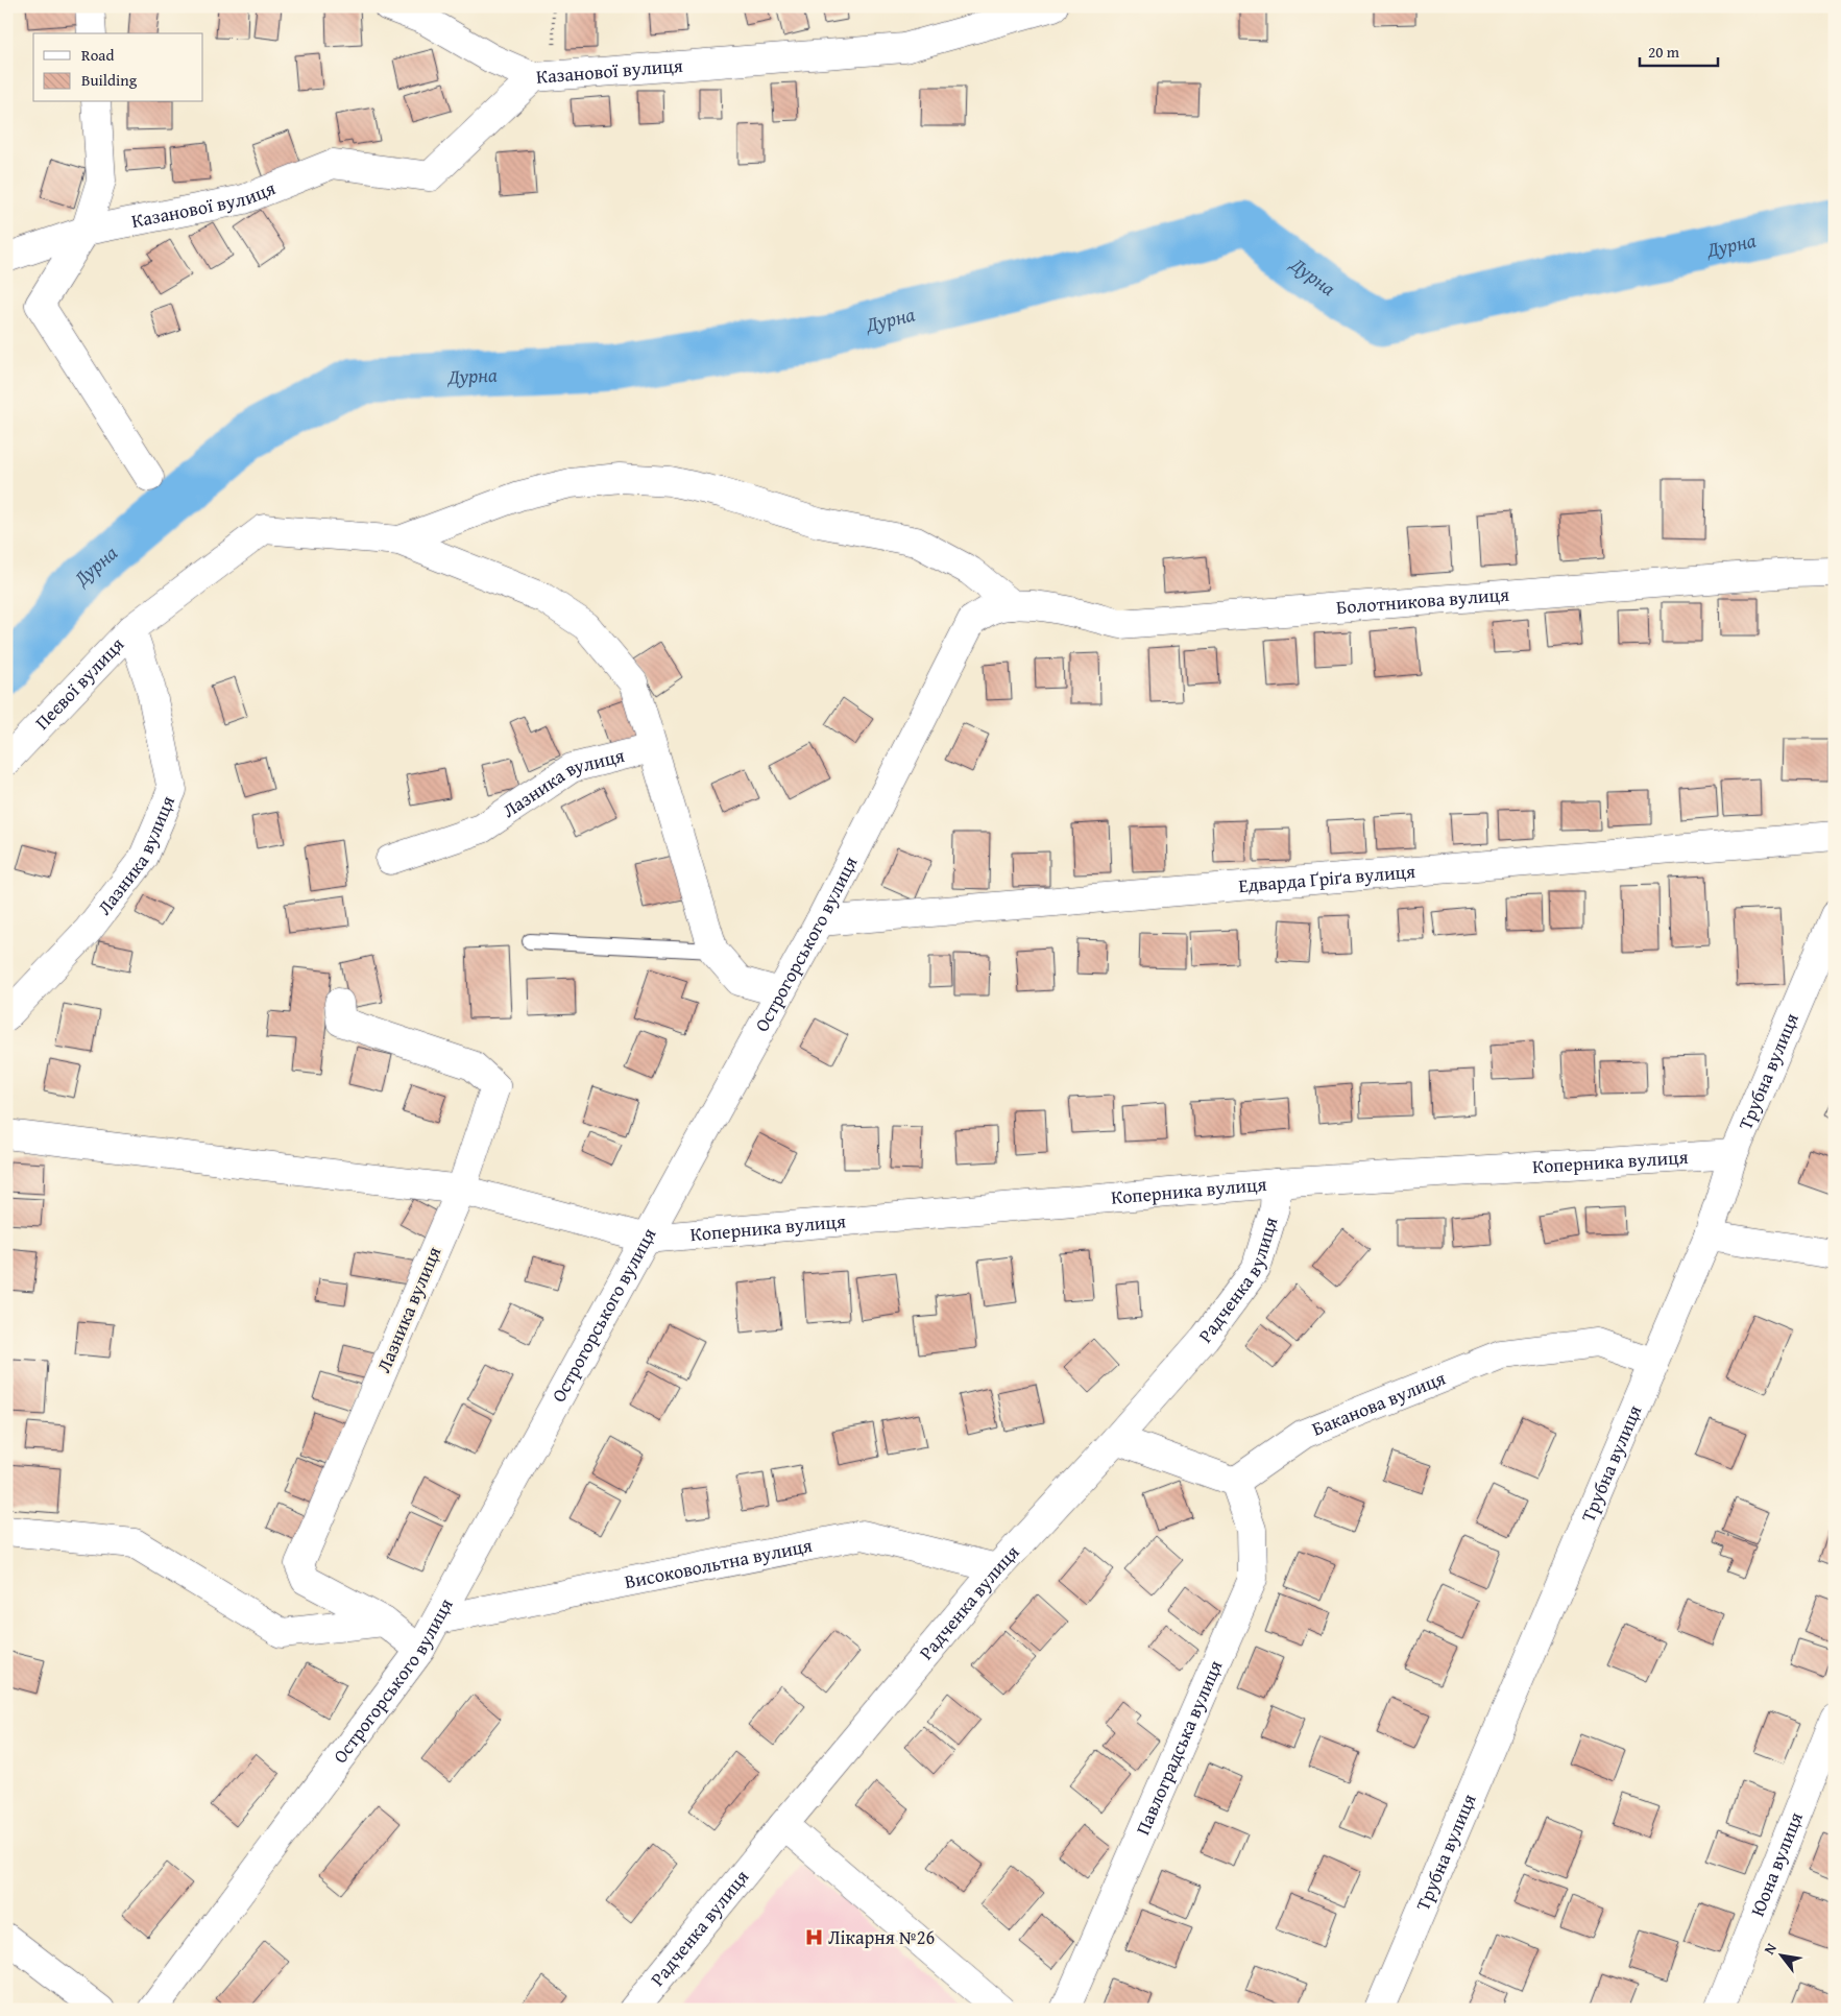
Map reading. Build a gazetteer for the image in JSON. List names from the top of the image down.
{
  "streets": {
    "street": [
      "Казанової вулиця",
      "Болотникова вулиця",
      "Пеєвої вулиця",
      "Лазника вулиця",
      "Едварда Ґріґа вулиця",
      "Острогорського вулиця",
      "Трубна вулиця",
      "Коперника вулиця",
      "Радченка вулиця",
      "Баканова вулиця",
      "Високовольтна вулиця",
      "Павлоградська вулиця",
      "Юона вулиця"
    ]
  },
  "crossings": [
    ["Болотникова вулиця", "Острогорського вулиця"],
    ["Пеєвої вулиця", "Лазника вулиця"],
    ["Лазника вулиця", "Острогорського вулиця"],
    ["Лазника вулиця", "Коперника вулиця"],
    ["Едварда Ґріґа вулиця", "Острогорського вулиця"],
    ["Острогорського вулиця", "Коперника вулиця"],
    ["Острогорського вулиця", "Високовольтна вулиця"],
    ["Трубна вулиця", "Коперника вулиця"],
    ["Трубна вулиця", "Баканова вулиця"],
    ["Коперника вулиця", "Радченка вулиця"],
    ["Радченка вулиця", "Високовольтна вулиця"],
    ["Баканова вулиця", "Павлоградська вулиця"]
  ],
  "water": ["Дурна"],
  "places": {
    "hospital": ["Лікарня №26"]
  },
  "legend": ["Road", "Building"],
  "scale_bar": "20 m",
  "north": "top left"
}
